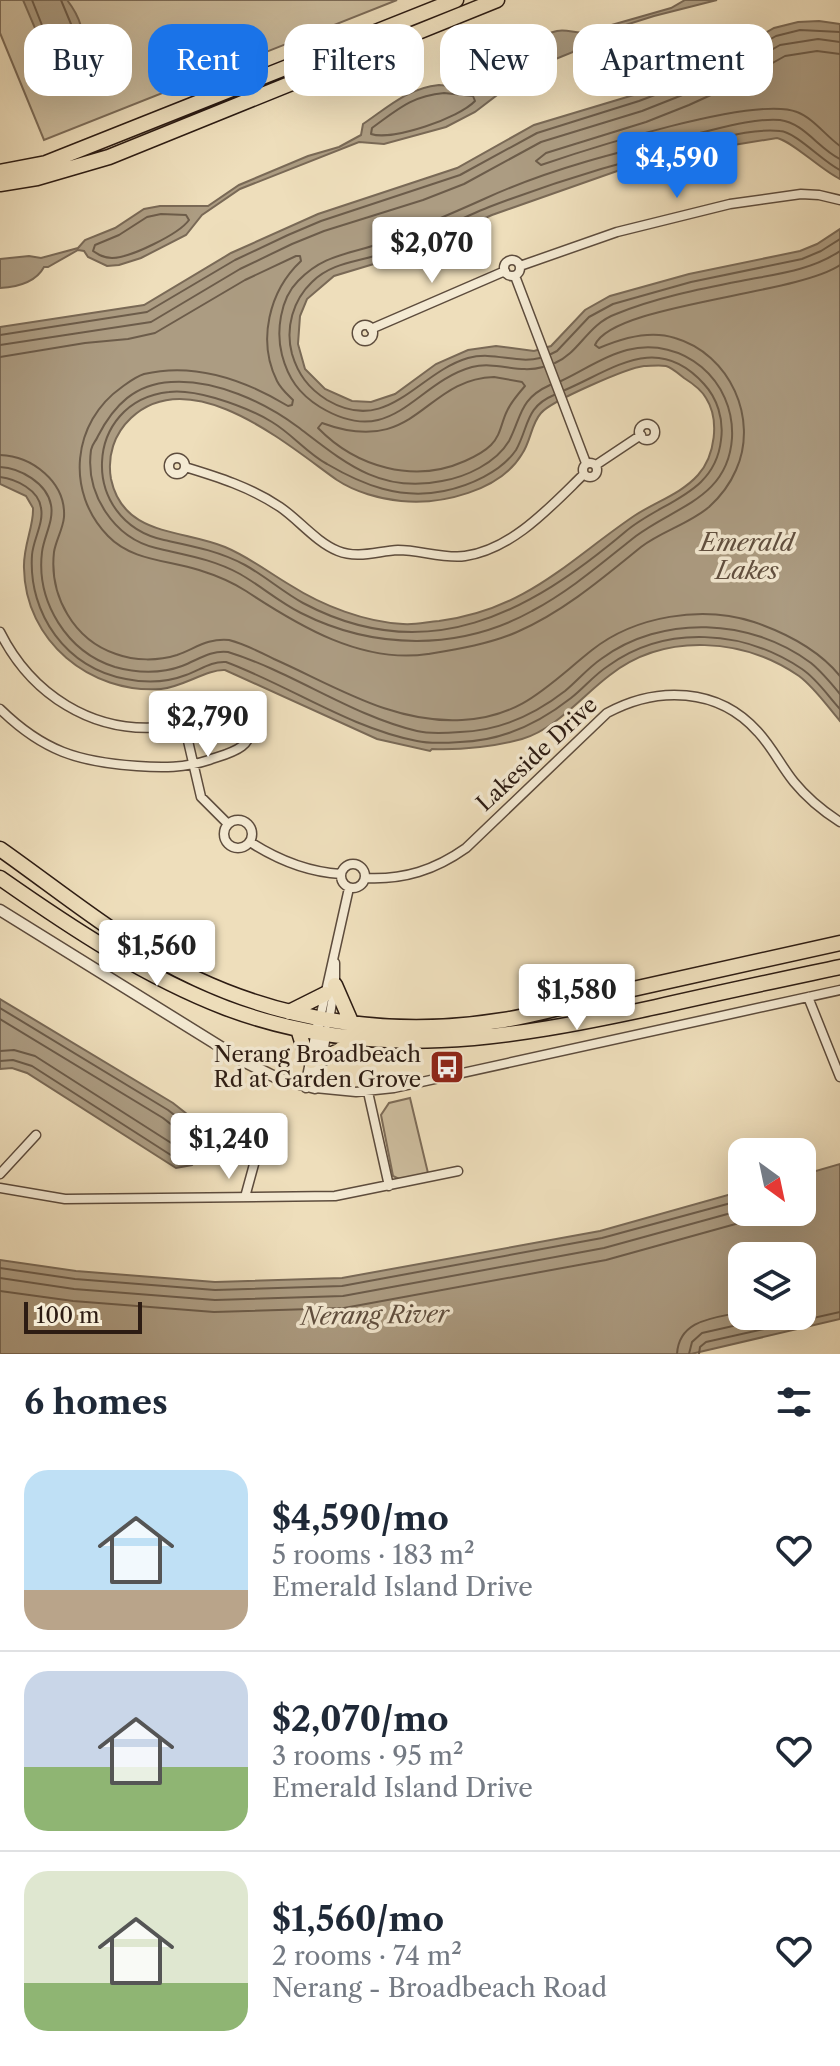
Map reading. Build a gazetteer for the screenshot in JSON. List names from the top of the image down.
{
  "streets": {
    "street": ["Lakeside Drive"]
  },
  "water": ["Emerald Lakes", "Nerang River"],
  "places": {
    "bus stop": ["Nerang Broadbeach Rd at Garden Grove"]
  },
  "scale_bar": "100 m",
  "north": "bottom right",
  "page": {
    "chip": [
      "Buy",
      "Rent",
      "Filters",
      "New",
      "Apartment"
    ],
    "price": [
      "$4,590",
      "$2,070",
      "$2,790",
      "$1,560",
      "$1,580",
      "$1,240"
    ],
    "scale": "100 m",
    "heading": "6 homes",
    "list": [
      {
        "name": "$4,590/mo",
        "note": "5 rooms · 183 m² · Emerald Island Drive"
      },
      {
        "name": "$2,070/mo",
        "note": "3 rooms · 95 m² · Emerald Island Drive"
      },
      {
        "name": "$1,560/mo",
        "note": "2 rooms · 74 m² · Nerang - Broadbeach Road"
      }
    ]
  }
}
